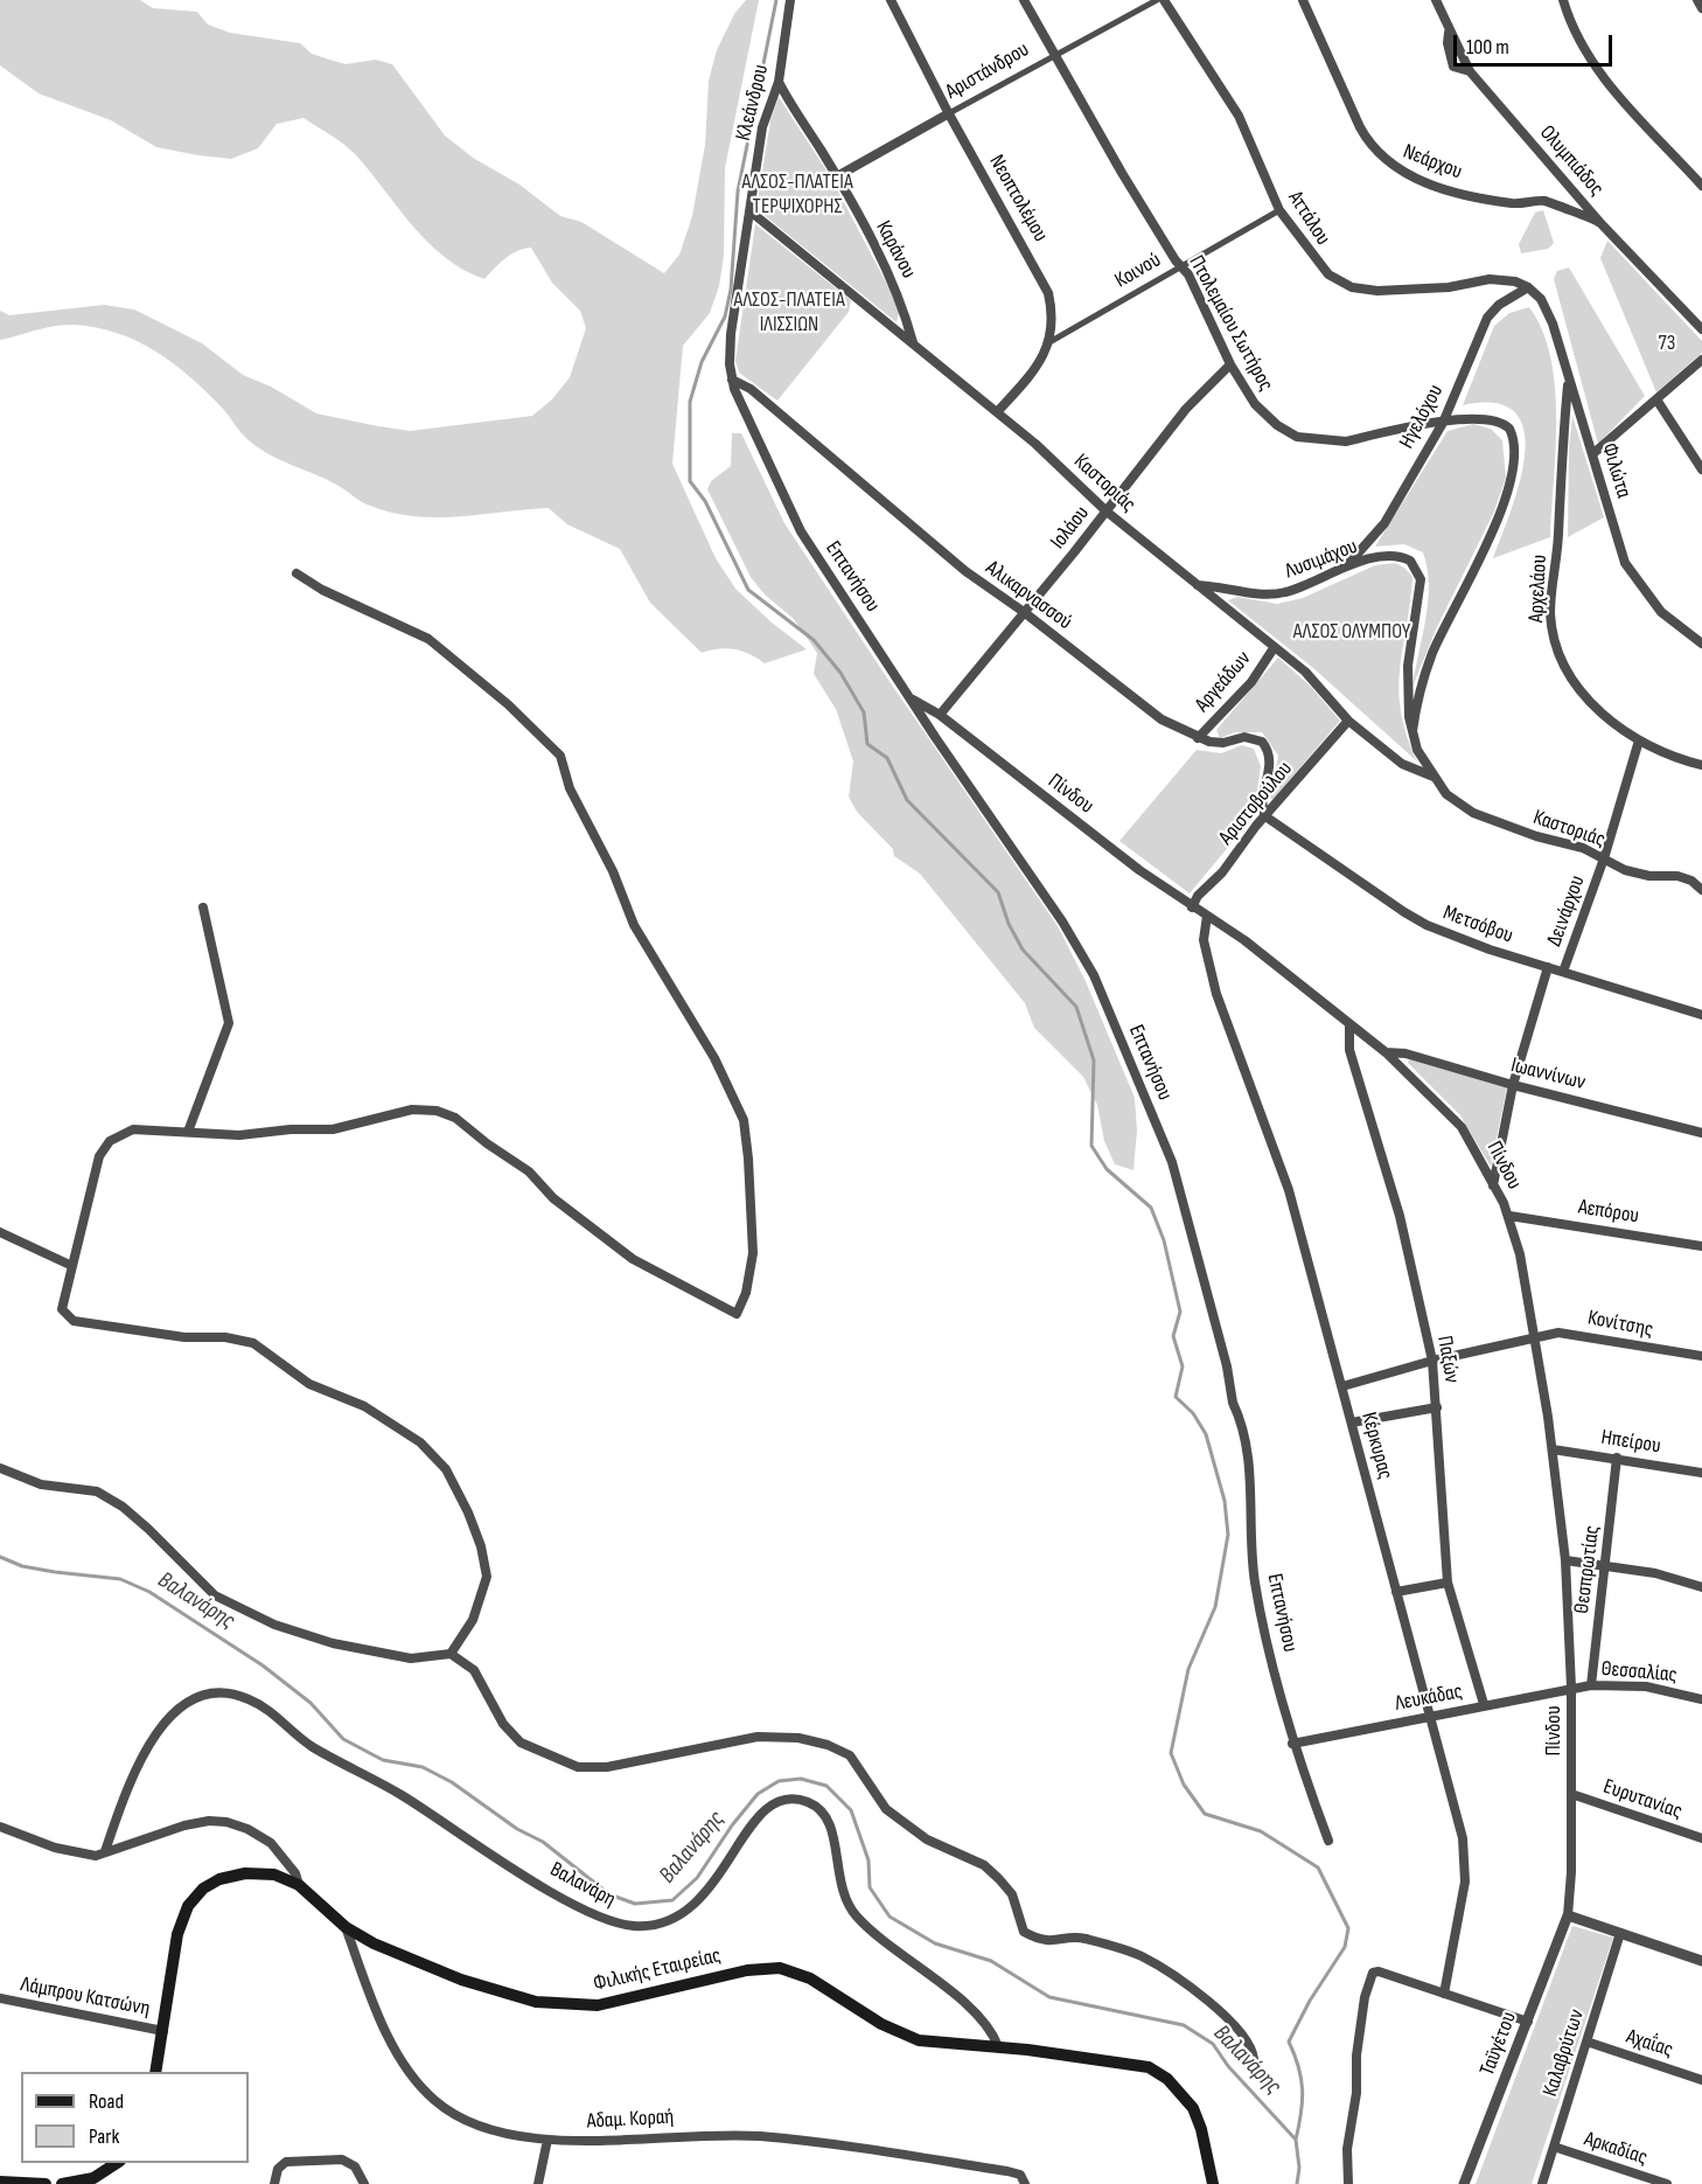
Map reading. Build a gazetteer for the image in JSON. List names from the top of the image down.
{
  "streets": {
    "main road": ["Φιλικής Εταιρείας"],
    "street": [
      "Αριστάνδρου",
      "Κλεάνδρου",
      "Ολυμπιάδος",
      "Νεάρχου",
      "Νεοπτολέμου",
      "Αττάλου",
      "Καράνου",
      "Κοινού",
      "Πτολεμαίου Σωτήρος",
      "Ηγελόχου",
      "Φιλώτα",
      "Καστοριάς",
      "Ιολάου",
      "Λυσιμάχου",
      "Επτανήσου",
      "Αρχελάου",
      "Αλικαρνασσού",
      "Αργεάδων",
      "Πίνδου",
      "Αριστοβούλου",
      "Δεινάρχου",
      "Μετσόβου",
      "Ιωαννίνων",
      "Αεπόρου",
      "Κονίτσης",
      "Παξών",
      "Ηπείρου",
      "Κέρκυρας",
      "Θεσπρωτίας",
      "Θεσσαλίας",
      "Λευκάδας",
      "Ευρυτανίας",
      "Βαλανάρη",
      "Λάμπρου Κατσώνη",
      "Ταϋγέτου",
      "Αχαΐας",
      "Καλαβρύτων",
      "Αδαμ. Κοραή",
      "Αρκαδίας"
    ]
  },
  "crossings": [
    ["Αριστάνδρου", "Νεοπτολέμου"],
    ["Αριστάνδρου", "Καράνου"],
    ["Αριστάνδρου", "Πτολεμαίου Σωτήρος"],
    ["Κλεάνδρου", "Καράνου"],
    ["Κλεάνδρου", "Καστοριάς"],
    ["Κλεάνδρου", "Επτανήσου"],
    ["Κλεάνδρου", "Αλικαρνασσού"],
    ["Ολυμπιάδος", "Νεάρχου"],
    ["Νεοπτολέμου", "Κοινού"],
    ["Νεοπτολέμου", "Καστοριάς"],
    ["Αττάλου", "Κοινού"],
    ["Αττάλου", "Ηγελόχου"],
    ["Αττάλου", "Φιλώτα"],
    ["Καράνου", "Καστοριάς"],
    ["Κοινού", "Πτολεμαίου Σωτήρος"],
    ["Πτολεμαίου Σωτήρος", "Ηγελόχου"],
    ["Πτολεμαίου Σωτήρος", "Καστοριάς"],
    ["Πτολεμαίου Σωτήρος", "Ιολάου"],
    ["Πτολεμαίου Σωτήρος", "Λυσιμάχου"],
    ["Ηγελόχου", "Φιλώτα"],
    ["Ηγελόχου", "Λυσιμάχου"],
    ["Φιλώτα", "Αρχελάου"],
    ["Καστοριάς", "Ιολάου"],
    ["Καστοριάς", "Λυσιμάχου"],
    ["Καστοριάς", "Αργεάδων"],
    ["Καστοριάς", "Αριστοβούλου"],
    ["Καστοριάς", "Δεινάρχου"],
    ["Ιολάου", "Αλικαρνασσού"],
    ["Ιολάου", "Πίνδου"],
    ["Επτανήσου", "Αλικαρνασσού"],
    ["Επτανήσου", "Πίνδου"],
    ["Επτανήσου", "Λευκάδας"],
    ["Αρχελάου", "Δεινάρχου"],
    ["Αλικαρνασσού", "Αργεάδων"],
    ["Αλικαρνασσού", "Αριστοβούλου"],
    ["Αλικαρνασσού", "Μετσόβου"],
    ["Πίνδου", "Αριστοβούλου"],
    ["Πίνδου", "Δεινάρχου"],
    ["Πίνδου", "Ιωαννίνων"],
    ["Πίνδου", "Αεπόρου"],
    ["Πίνδου", "Κονίτσης"],
    ["Πίνδου", "Παξών"],
    ["Πίνδου", "Ηπείρου"],
    ["Πίνδου", "Κέρκυρας"],
    ["Πίνδου", "Θεσσαλίας"],
    ["Πίνδου", "Λευκάδας"],
    ["Πίνδου", "Ευρυτανίας"],
    ["Πίνδου", "Ταϋγέτου"],
    ["Αριστοβούλου", "Μετσόβου"],
    ["Δεινάρχου", "Μετσόβου"],
    ["Δεινάρχου", "Ιωαννίνων"],
    ["Κονίτσης", "Παξών"],
    ["Κονίτσης", "Κέρκυρας"],
    ["Παξών", "Λευκάδας"],
    ["Ηπείρου", "Θεσπρωτίας"],
    ["Κέρκυρας", "Λευκάδας"],
    ["Θεσπρωτίας", "Θεσσαλίας"],
    ["Θεσσαλίας", "Λευκάδας"],
    ["Βαλανάρη", "Φιλικής Εταιρείας"],
    ["Φιλικής Εταιρείας", "Λάμπρου Κατσώνη"],
    ["Φιλικής Εταιρείας", "Αδαμ. Κοραή"],
    ["Αχαΐας", "Καλαβρύτων"],
    ["Καλαβρύτων", "Αρκαδίας"]
  ],
  "water": ["Βαλανάρης"],
  "parks": [
    "ΑΛΣΟΣ-ΠΛΑΤΕΙΑ ΤΕΡΨΙΧΟΡΗΣ",
    "ΑΛΣΟΣ-ΠΛΑΤΕΙΑ ΙΛΙΣΣΙΩΝ",
    "73",
    "ΑΛΣΟΣ ΟΛΥΜΠΟΥ"
  ],
  "legend": ["Road", "Park"],
  "scale_bar": "100 m"
}
